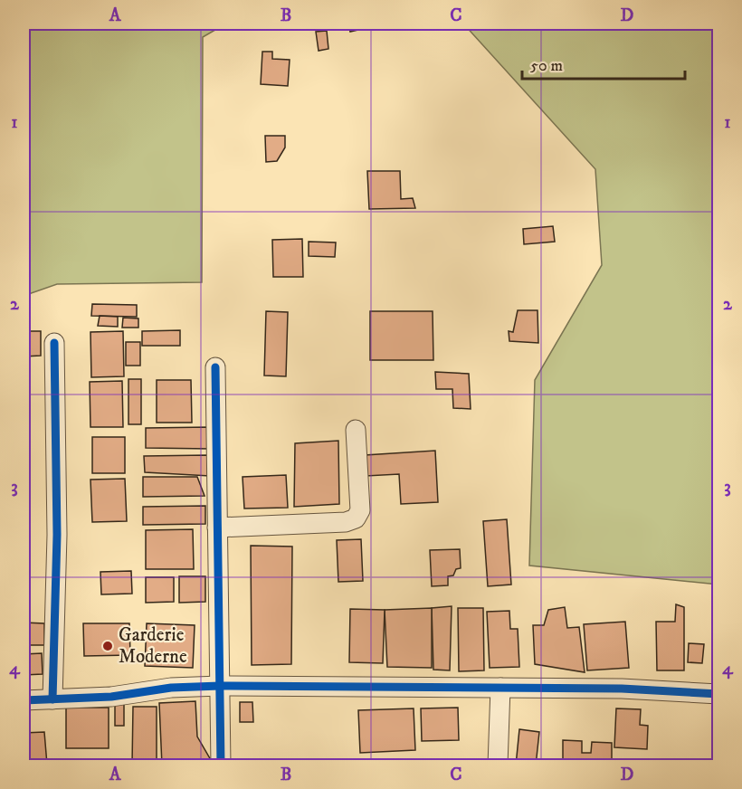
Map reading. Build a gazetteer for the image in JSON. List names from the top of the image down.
{
  "places": ["Garderie Moderne"],
  "scale_bar": "50 m",
  "grid": {
    "columns": [
      "A",
      "B",
      "C",
      "D"
    ],
    "rows": [
      "1",
      "2",
      "3",
      "4"
    ]
  }
}
